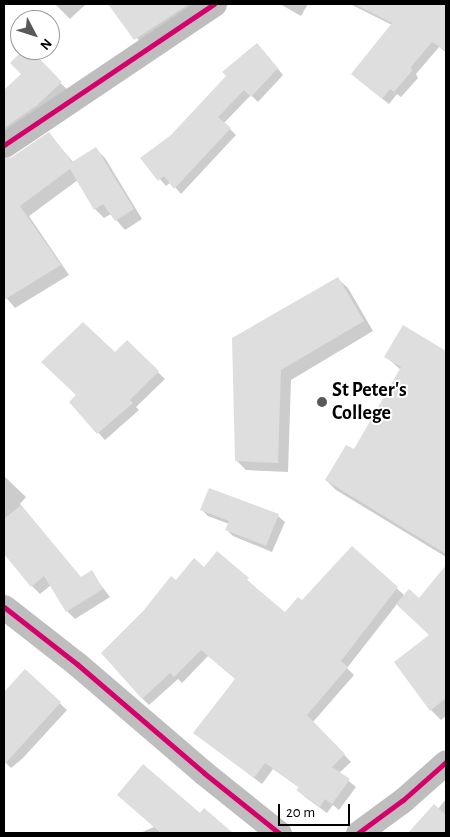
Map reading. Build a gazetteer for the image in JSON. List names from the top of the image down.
{
  "places": ["St Peter's College"],
  "scale_bar": "20 m",
  "north": "bottom right"
}
